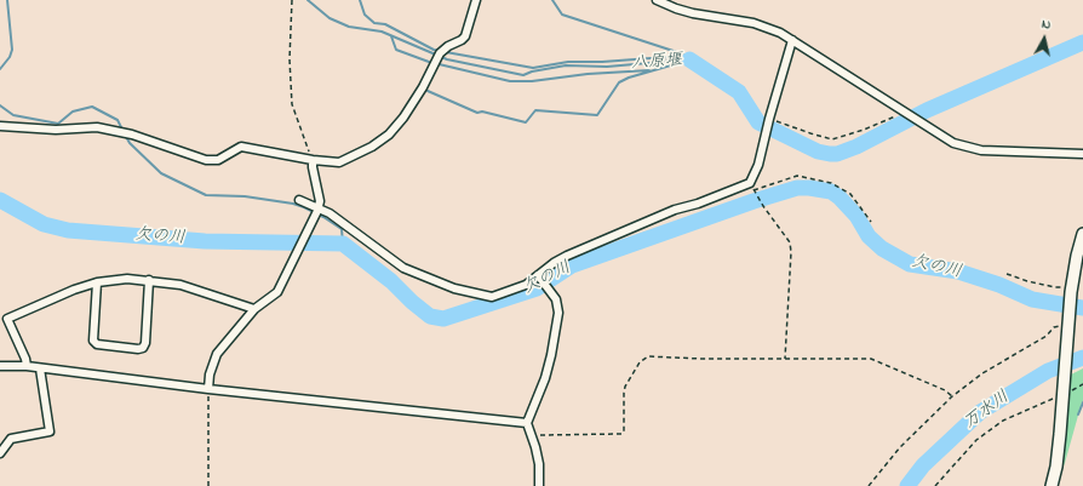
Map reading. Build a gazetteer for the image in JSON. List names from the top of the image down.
{
  "water": ["八原堰", "欠の川", "万水川"],
  "north": "top"
}
